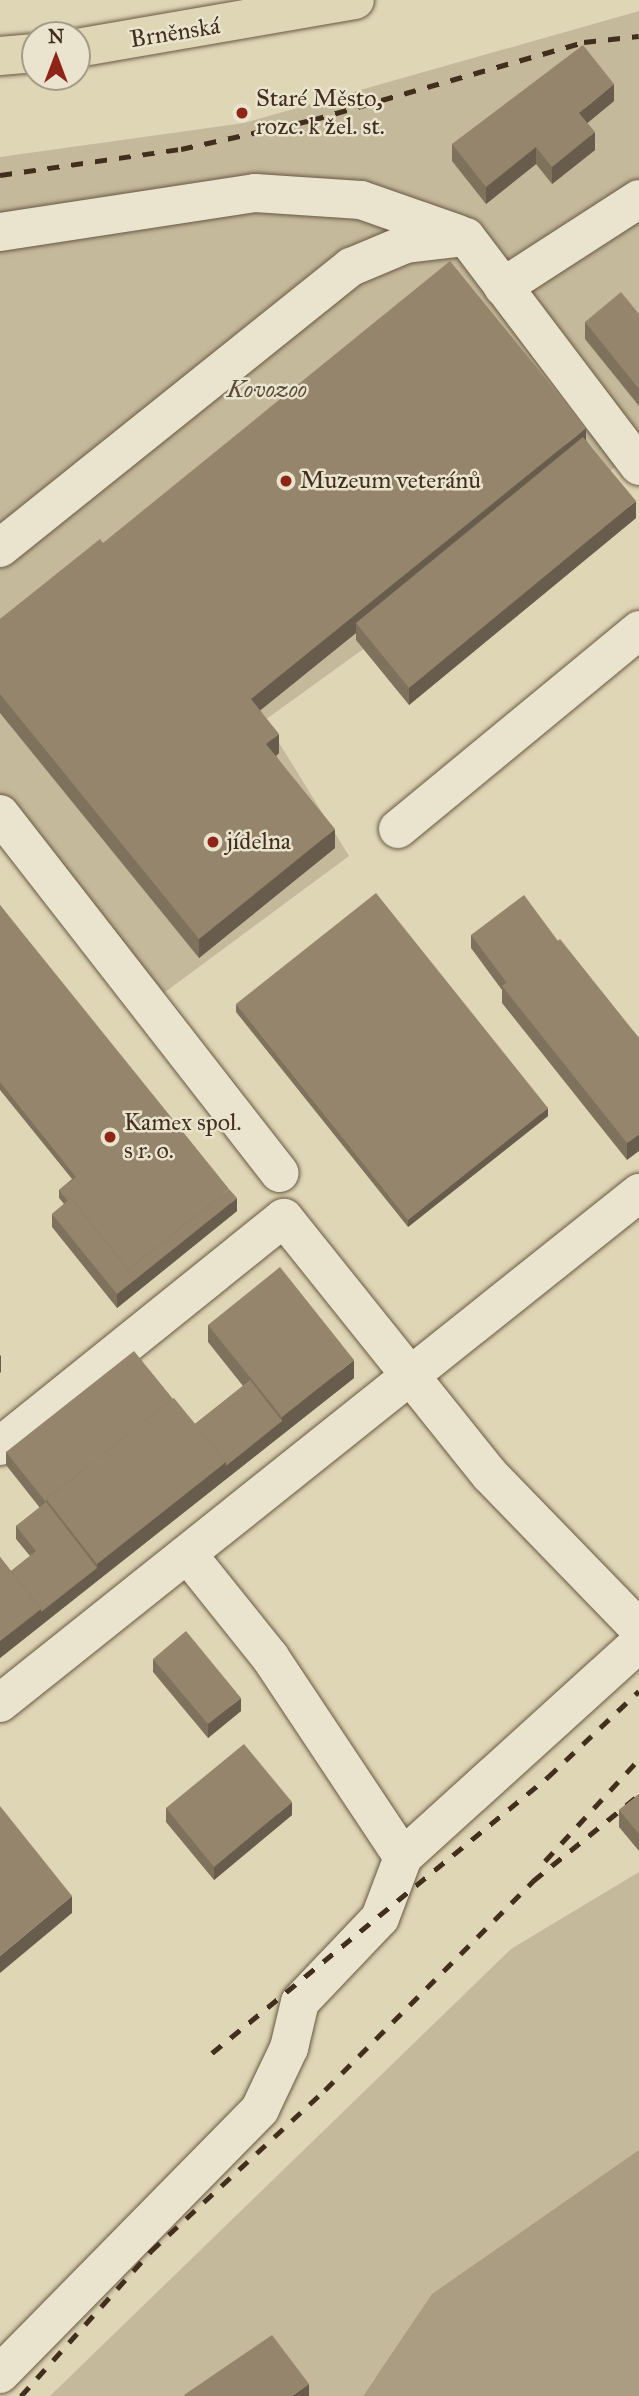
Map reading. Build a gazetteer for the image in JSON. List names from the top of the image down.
{
  "streets": {
    "main road": ["Brněnská"]
  },
  "parks": ["Kovozoo"],
  "places": [
    "Staré Město, rozc. k žel. st.",
    "Muzeum veteránů",
    "jídelna",
    "Kamex spol. s r. o."
  ],
  "north": "top"
}
